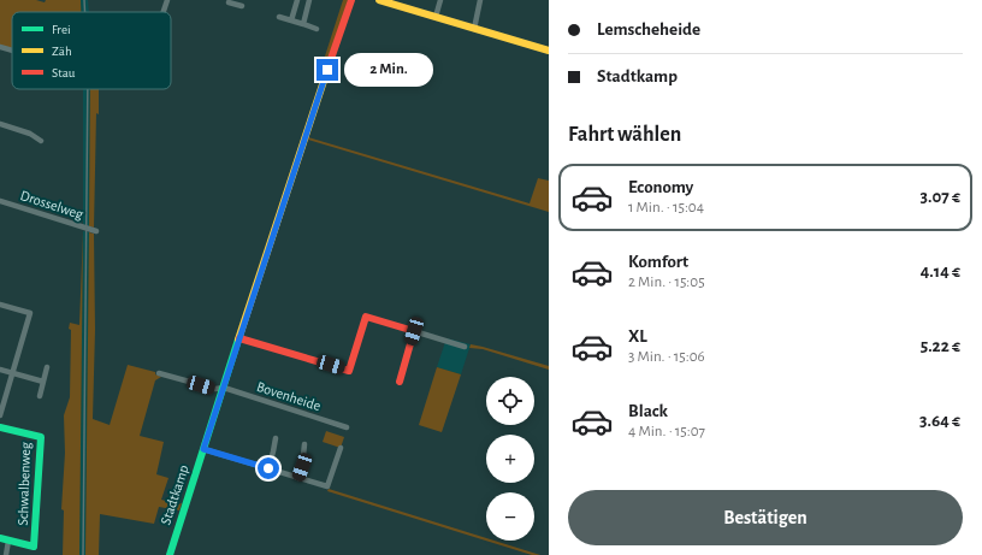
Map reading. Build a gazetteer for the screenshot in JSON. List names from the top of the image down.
{
  "streets": {
    "street": [
      "Drosselweg",
      "Bovenheide",
      "Schwalbenweg",
      "Stadtkamp"
    ]
  },
  "crossings": [
    ["Bovenheide", "Stadtkamp"]
  ],
  "legend": ["Frei", "Zäh", "Stau"],
  "page": {
    "banner": ["Lemscheheide", "Stadtkamp"],
    "bubble": "2 Min.",
    "heading": "Fahrt wählen",
    "list": [
      {
        "name": "Economy",
        "note": "1 Min. · 15:04",
        "value": "3.07 €"
      },
      {
        "name": "Komfort",
        "note": "2 Min. · 15:05",
        "value": "4.14 €"
      },
      {
        "name": "XL",
        "note": "3 Min. · 15:06",
        "value": "5.22 €"
      },
      {
        "name": "Black",
        "note": "4 Min. · 15:07",
        "value": "3.64 €"
      }
    ],
    "map_buttons": ["+", "−"],
    "buttons": "Bestätigen"
  }
}
